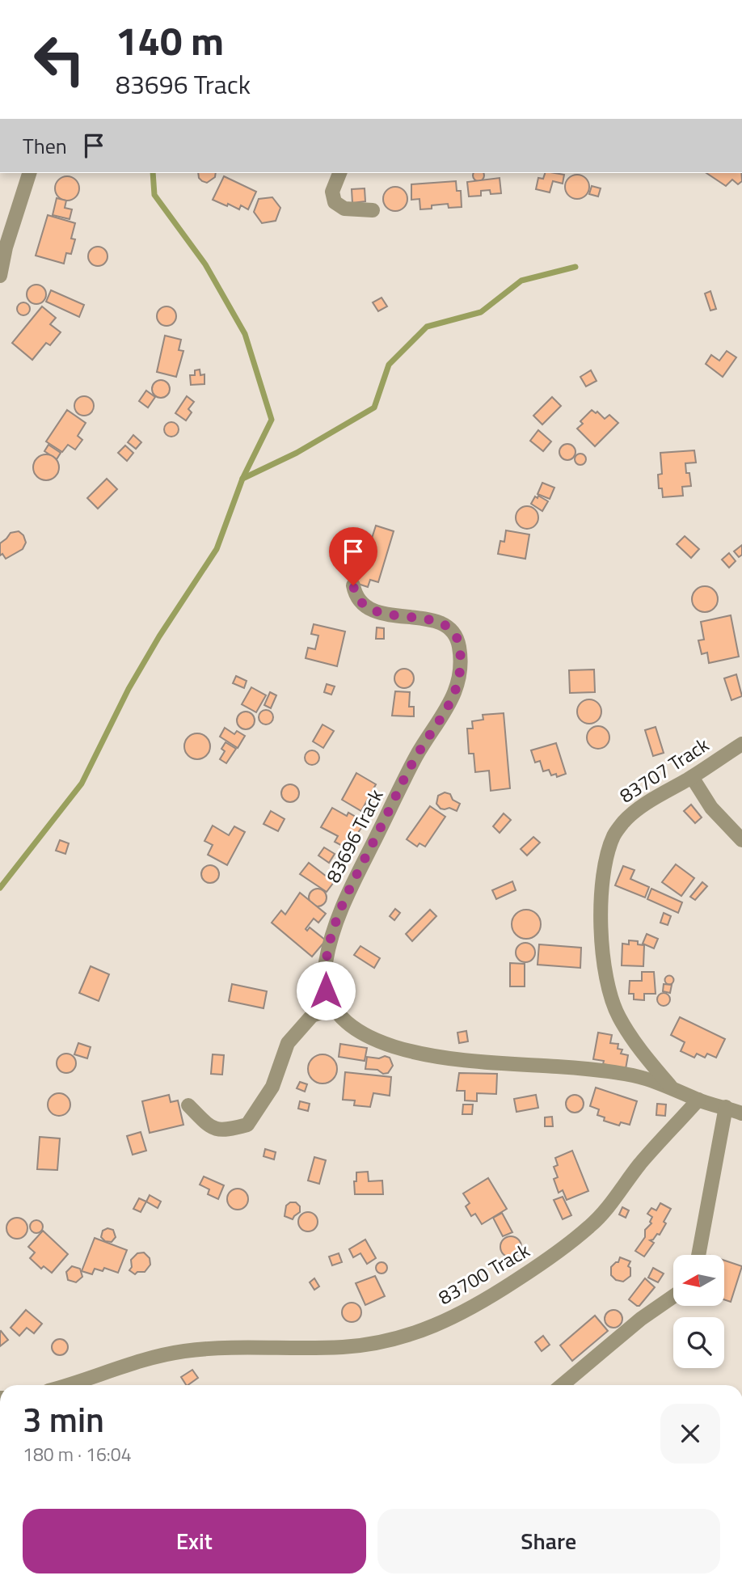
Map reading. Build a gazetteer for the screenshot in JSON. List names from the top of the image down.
{
  "streets": {
    "street": ["83707 Track", "83696 Track", "83700 Track"]
  },
  "crossings": [
    ["83707 Track", "83696 Track"],
    ["83696 Track", "83700 Track"]
  ],
  "north": "left",
  "page": {
    "turn": ["140 m", "83696 Track"],
    "then": "Then",
    "heading": ["3 min", "180 m · 16:04"],
    "buttons": ["Exit", "Share"]
  }
}
